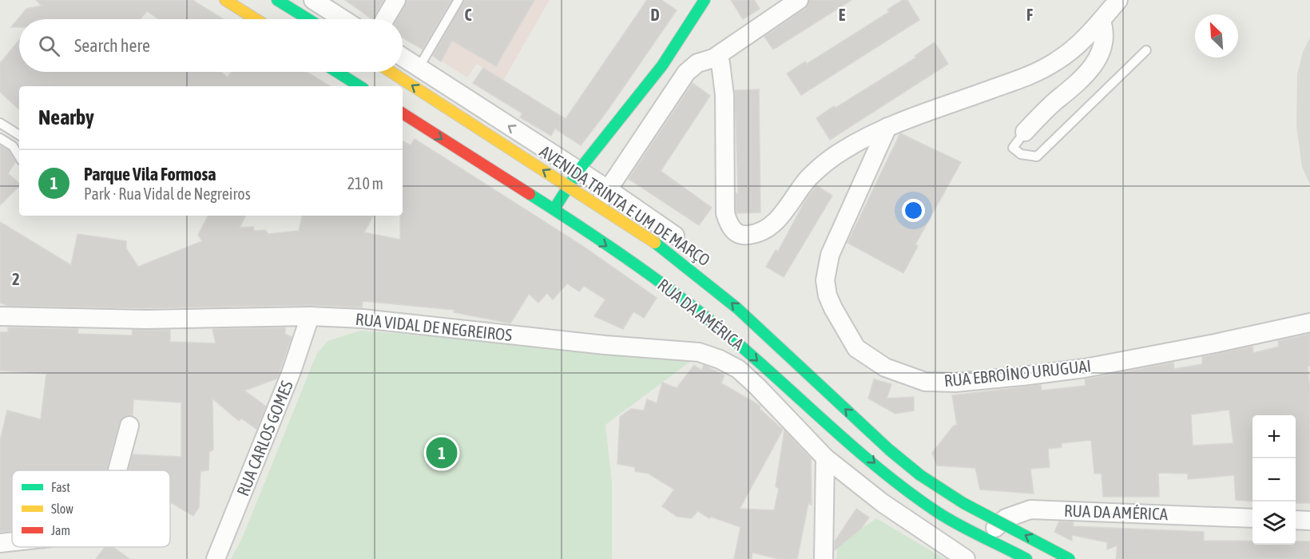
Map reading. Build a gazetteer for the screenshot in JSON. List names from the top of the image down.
{
  "streets": {
    "main road": ["AVENIDA TRINTA E UM DE MARÇO", "RUA DA AMÉRICA"],
    "street": ["RUA VIDAL DE NEGREIROS", "RUA EBROÍNO URUGUAI", "RUA CARLOS GOMES"]
  },
  "crossings": [
    ["RUA VIDAL DE NEGREIROS", "RUA CARLOS GOMES"]
  ],
  "one_way": ["AVENIDA TRINTA E UM DE MARÇO", "RUA DA AMÉRICA"],
  "legend": ["Fast", "Slow", "Jam"],
  "north": "top left",
  "page": {
    "search": "Search here",
    "heading": "Nearby",
    "list": [
      {
        "mark": "1",
        "name": "Parque Vila Formosa",
        "note": "Park · Rua Vidal de Negreiros",
        "value": "210 m"
      }
    ],
    "map_buttons": ["+", "−"],
    "pins": "1"
  },
  "grid": {
    "columns": [
      "C",
      "D",
      "E",
      "F"
    ],
    "rows": ["2"]
  }
}
